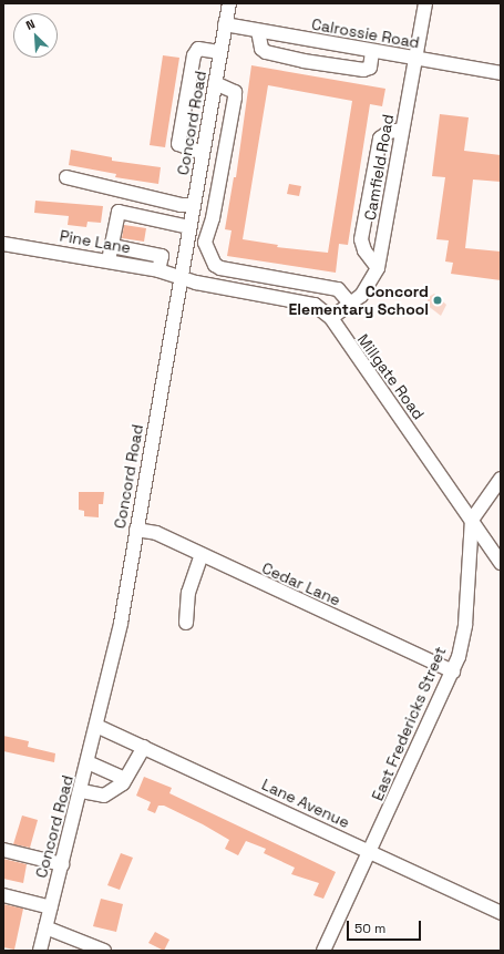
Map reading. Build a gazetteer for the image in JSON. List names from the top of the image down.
{
  "streets": {
    "street": [
      "Calrossie Road",
      "Concord Road",
      "Camfield Road",
      "Pine Lane",
      "Millgate Road",
      "Cedar Lane",
      "East Fredericks Street",
      "Lane Avenue"
    ]
  },
  "crossings": [
    ["Calrossie Road", "Concord Road"],
    ["Calrossie Road", "Camfield Road"],
    ["Concord Road", "Pine Lane"],
    ["Concord Road", "Millgate Road"],
    ["Concord Road", "Cedar Lane"],
    ["Concord Road", "Lane Avenue"],
    ["Camfield Road", "Millgate Road"],
    ["Pine Lane", "Millgate Road"],
    ["Millgate Road", "East Fredericks Street"],
    ["Cedar Lane", "East Fredericks Street"],
    ["East Fredericks Street", "Lane Avenue"]
  ],
  "places": ["Concord Elementary School"],
  "scale_bar": "50 m",
  "north": "top left"
}
